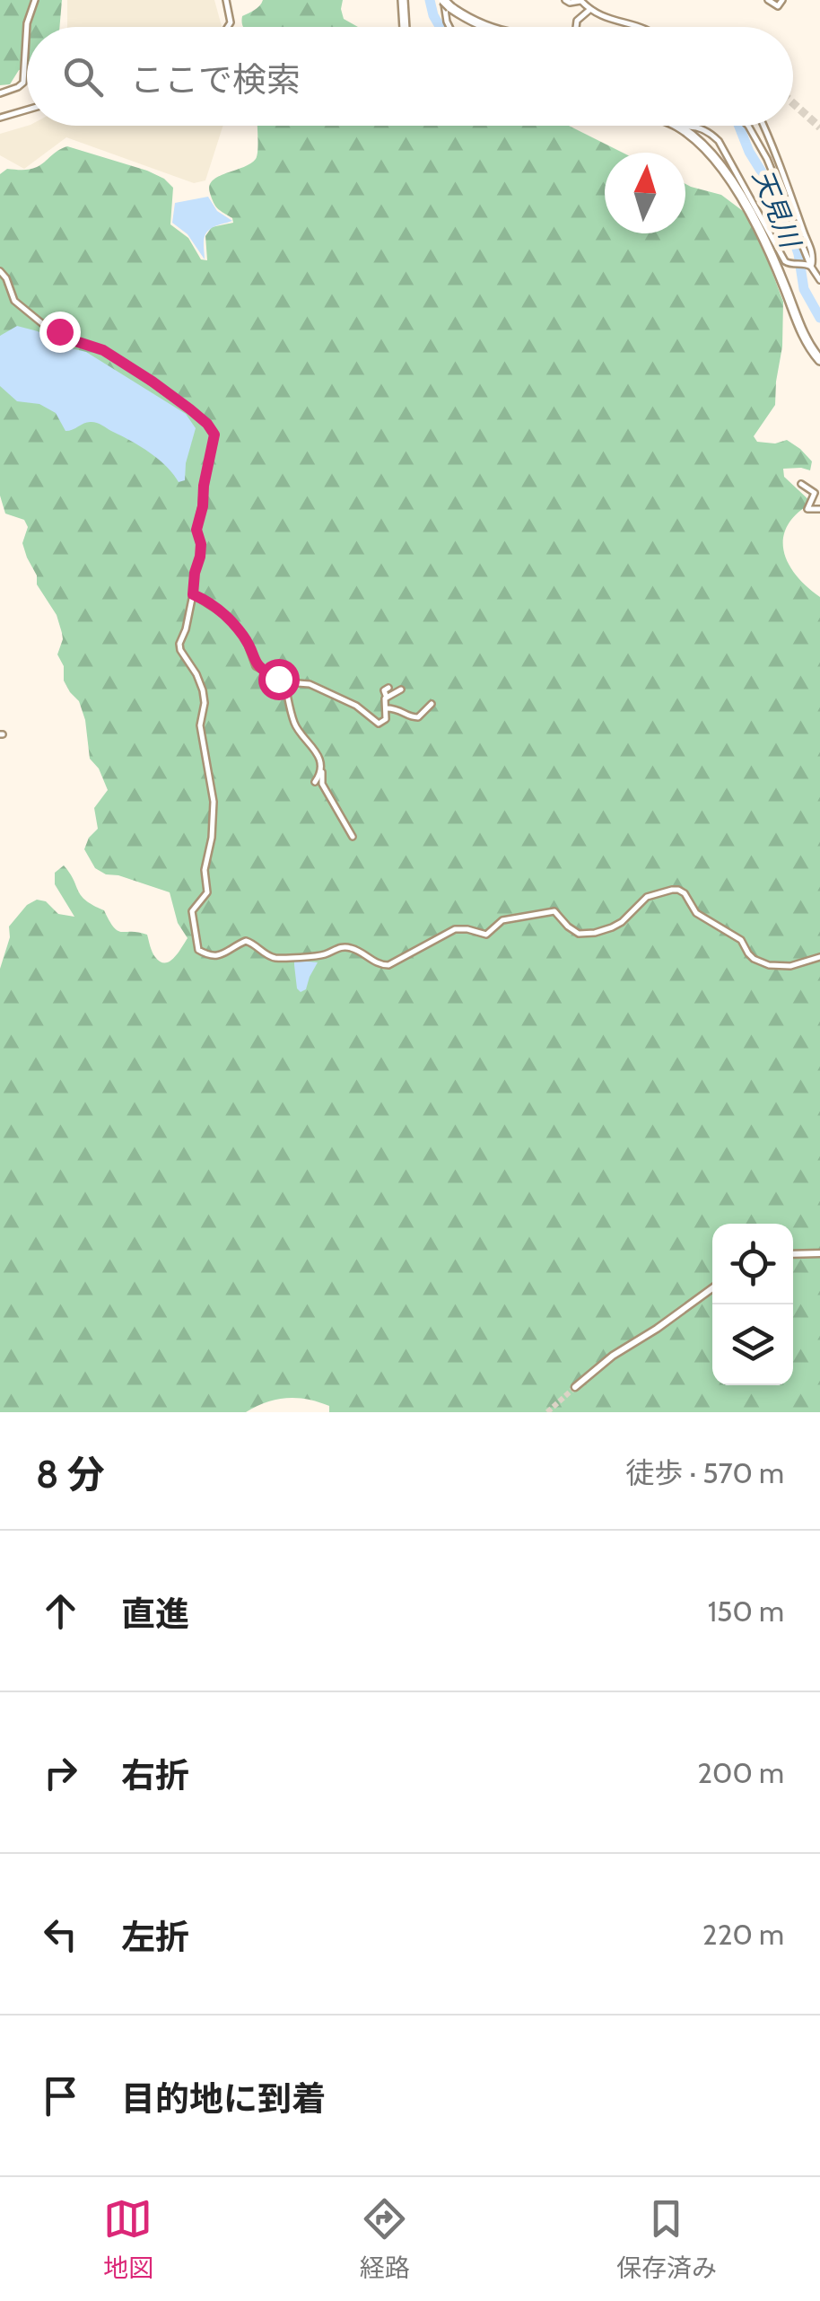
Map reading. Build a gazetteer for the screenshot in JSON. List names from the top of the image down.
{
  "water": ["天見川"],
  "north": "top",
  "page": {
    "search": "ここで検索",
    "heading": ["8 分", "徒歩 · 570 m"],
    "list": [
      ["直進", "150 m"],
      ["右折", "200 m"],
      ["左折", "220 m"],
      "目的地に到着"
    ],
    "nav": ["地図", "経路", "保存済み"]
  }
}
